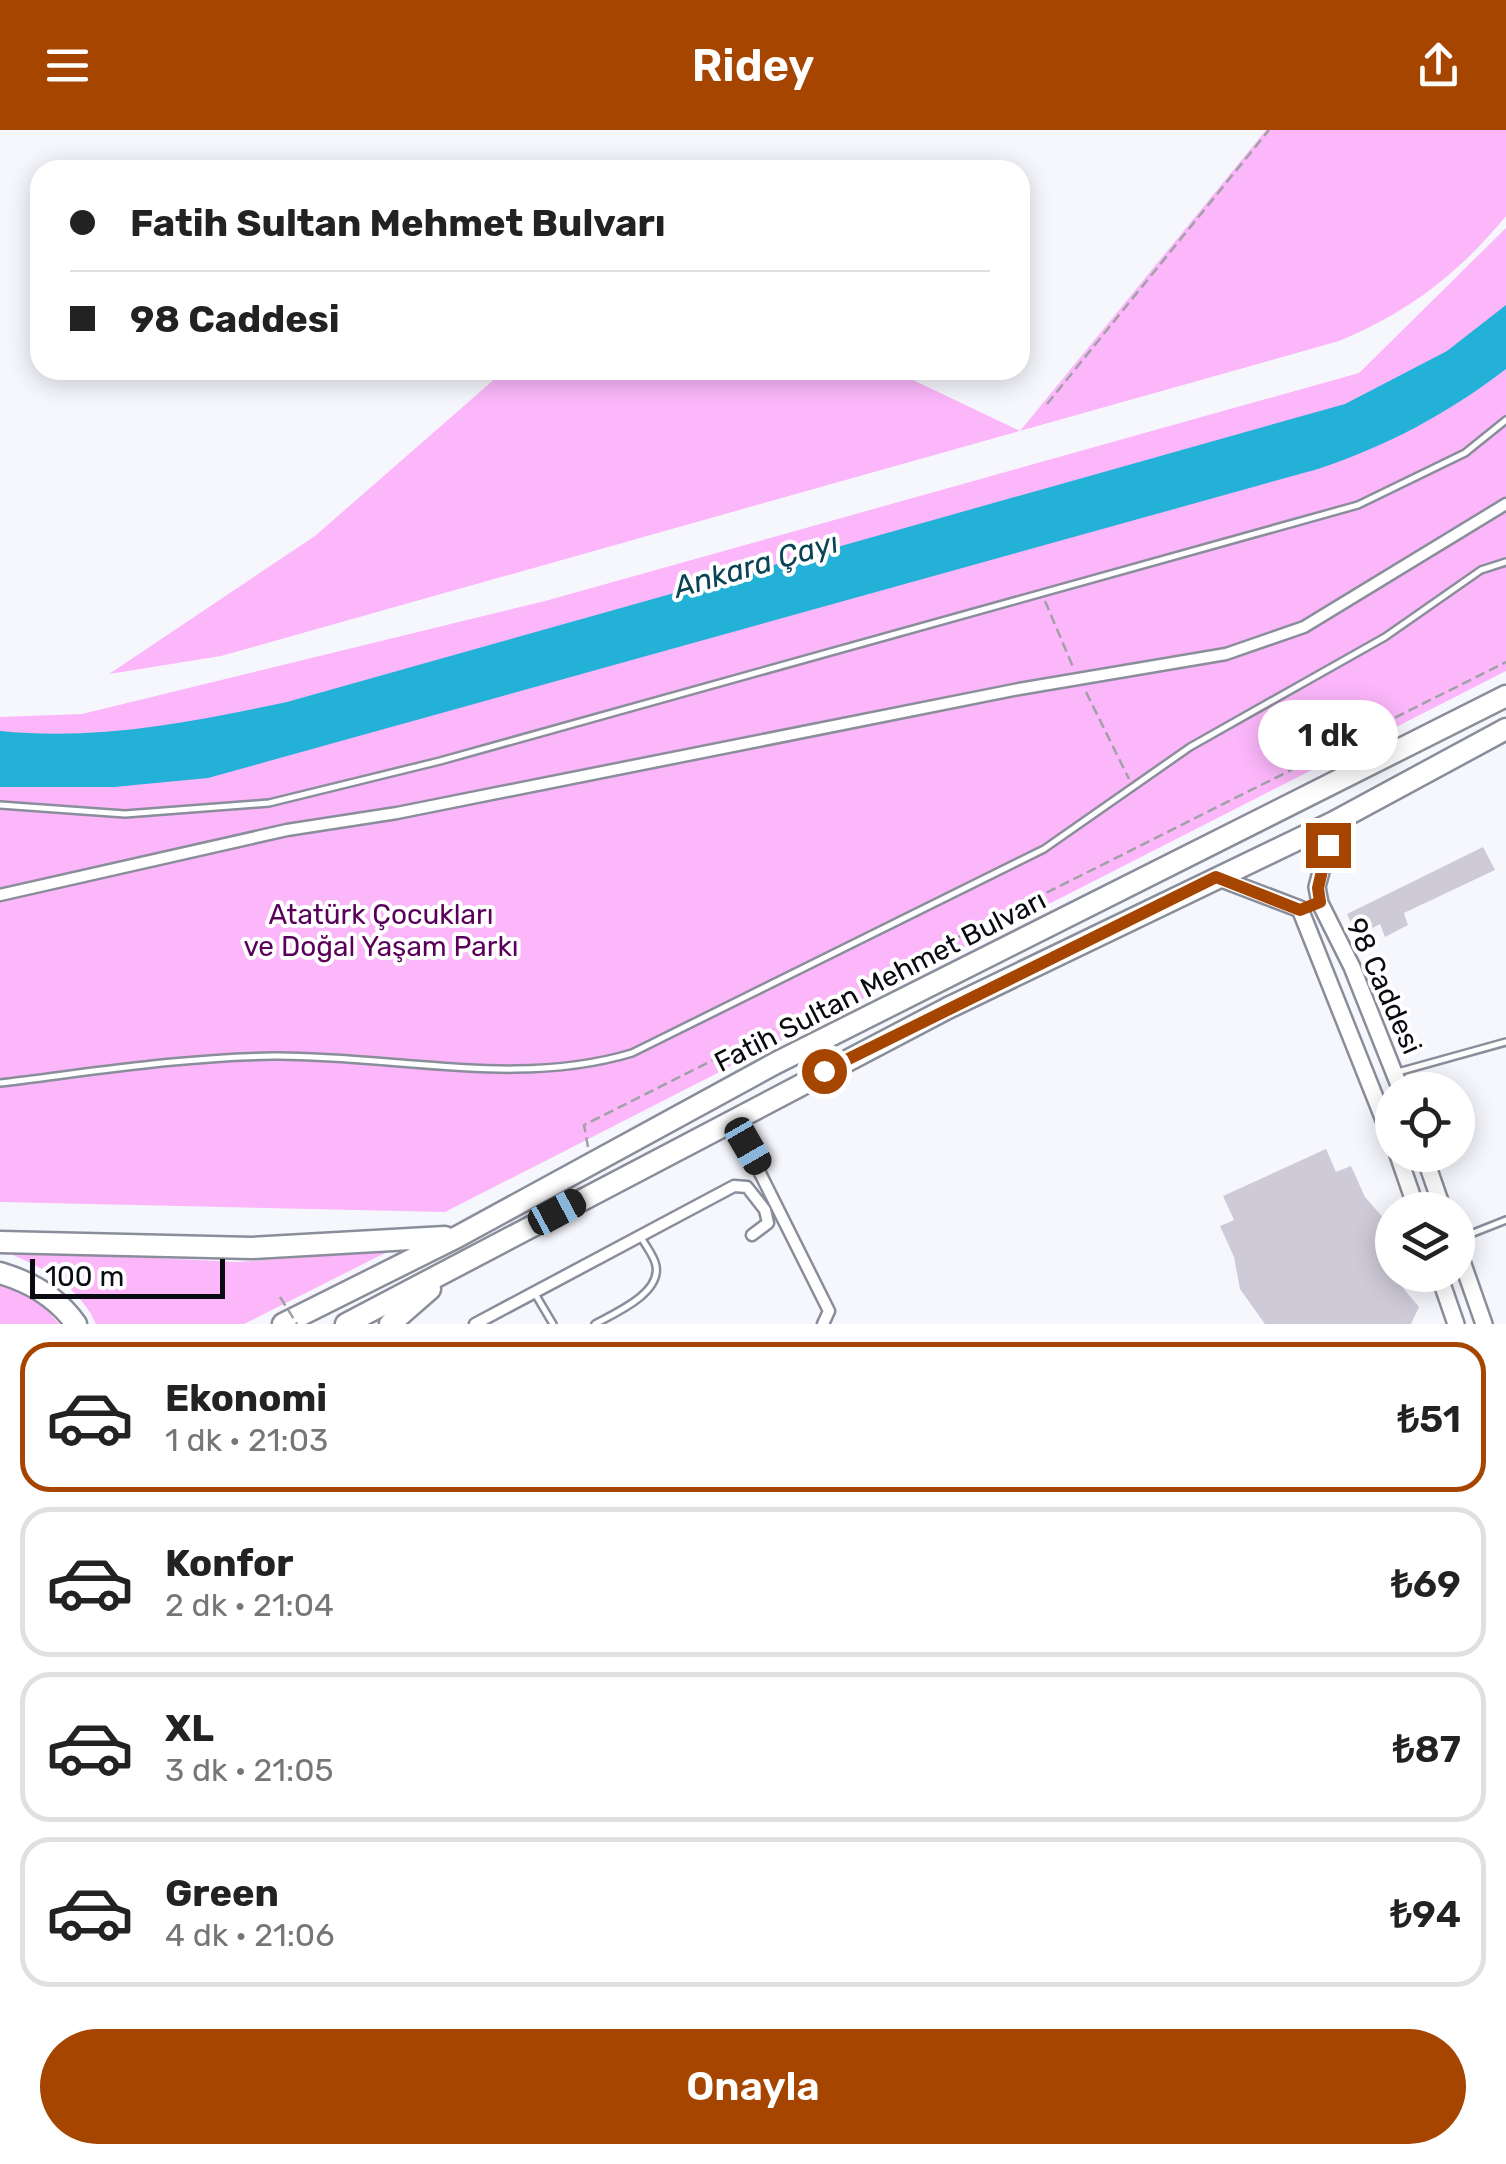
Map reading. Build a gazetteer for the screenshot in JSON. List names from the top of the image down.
{
  "streets": {
    "highway": ["Fatih Sultan Mehmet Bulvarı"],
    "main road": ["98 Caddesi"]
  },
  "crossings": [
    ["Fatih Sultan Mehmet Bulvarı", "98 Caddesi"]
  ],
  "water": ["Ankara Çayı"],
  "parks": ["Atatürk Çocukları ve Doğal Yaşam Parkı"],
  "scale_bar": "100 m",
  "page": {
    "header": "Ridey",
    "banner": ["Fatih Sultan Mehmet Bulvarı", "98 Caddesi"],
    "bubble": "1 dk",
    "scale": "100 m",
    "list": [
      {
        "name": "Ekonomi",
        "note": "1 dk · 21:03",
        "value": "₺51"
      },
      {
        "name": "Konfor",
        "note": "2 dk · 21:04",
        "value": "₺69"
      },
      {
        "name": "XL",
        "note": "3 dk · 21:05",
        "value": "₺87"
      },
      {
        "name": "Green",
        "note": "4 dk · 21:06",
        "value": "₺94"
      }
    ],
    "buttons": "Onayla"
  }
}
